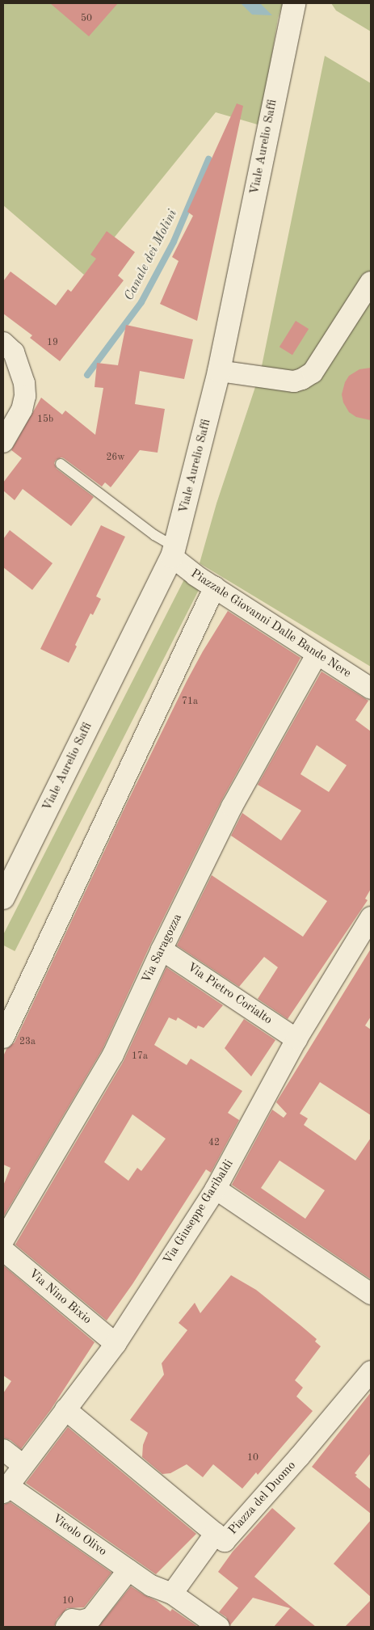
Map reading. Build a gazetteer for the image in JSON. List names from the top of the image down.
{
  "streets": {
    "street": [
      "Viale Aurelio Saffi",
      "Piazzale Giovanni Dalle Bande Nere",
      "Via Saragozza",
      "Via Pietro Corialto",
      "Via Giuseppe Garibaldi",
      "Via Nino Bixio",
      "Piazza del Duomo",
      "Vicolo Olivo"
    ]
  },
  "crossings": [
    ["Viale Aurelio Saffi", "Piazzale Giovanni Dalle Bande Nere"],
    ["Piazzale Giovanni Dalle Bande Nere", "Via Saragozza"],
    ["Via Saragozza", "Via Pietro Corialto"],
    ["Via Pietro Corialto", "Via Giuseppe Garibaldi"],
    ["Via Giuseppe Garibaldi", "Via Nino Bixio"],
    ["Via Giuseppe Garibaldi", "Piazza del Duomo"],
    ["Via Giuseppe Garibaldi", "Vicolo Olivo"]
  ],
  "water": ["Canale dei Molini"],
  "house_numbers": [
    "50",
    "19",
    "15b",
    "26w",
    "71a",
    "23a",
    "17a",
    "42",
    "10",
    "10"
  ]
}
